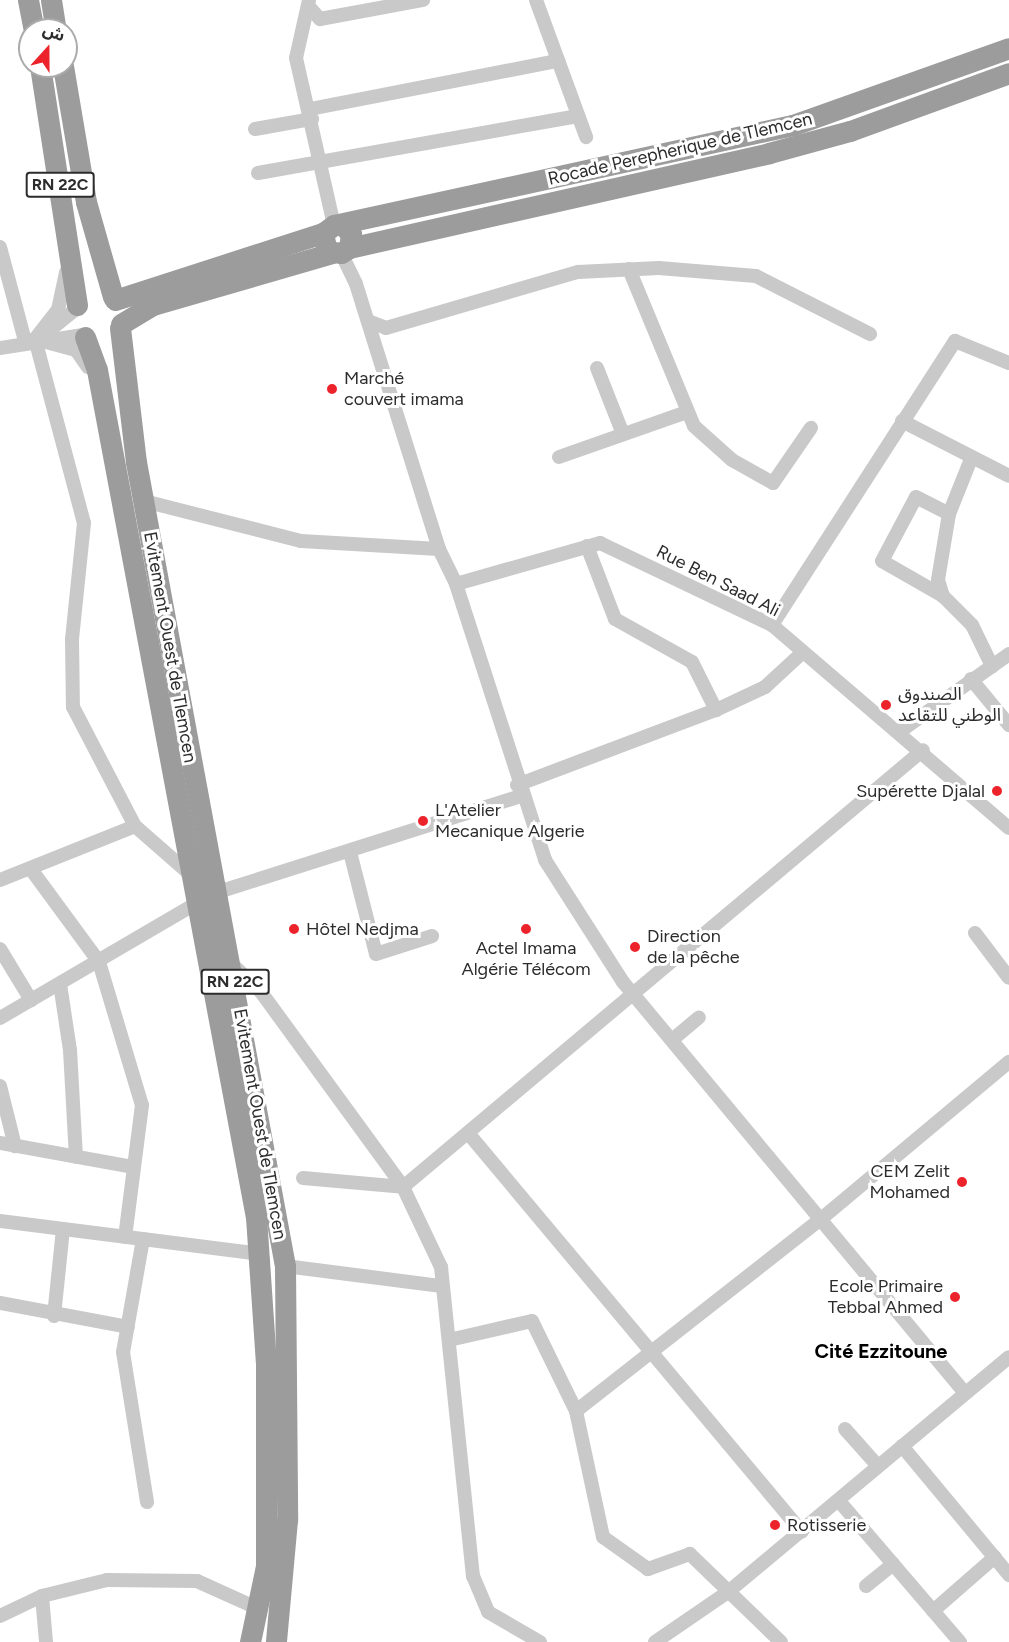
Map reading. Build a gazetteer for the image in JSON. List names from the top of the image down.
{
  "streets": {
    "highway": ["Rocade Perepherique de Tlemcen", "RN 22C", "Evitement Ouest de Tlemcen"],
    "street": ["Rue Ben Saad Ali"]
  },
  "crossings": [
    ["Rocade Perepherique de Tlemcen", "Evitement Ouest de Tlemcen"]
  ],
  "districts": ["Cité Ezzitoune"],
  "places": [
    "Marché couvert imama",
    "الصندوق الوطني للتقاعد",
    "Supérette Djalal",
    "L'Atelier Mecanique Algerie",
    "Hôtel Nedjma",
    "Actel Imama Algérie Télécom",
    "Direction de la pêche",
    "CEM Zelit Mohamed",
    "Ecole Primaire Tebbal Ahmed",
    "Rotisserie"
  ],
  "north": "top"
}
